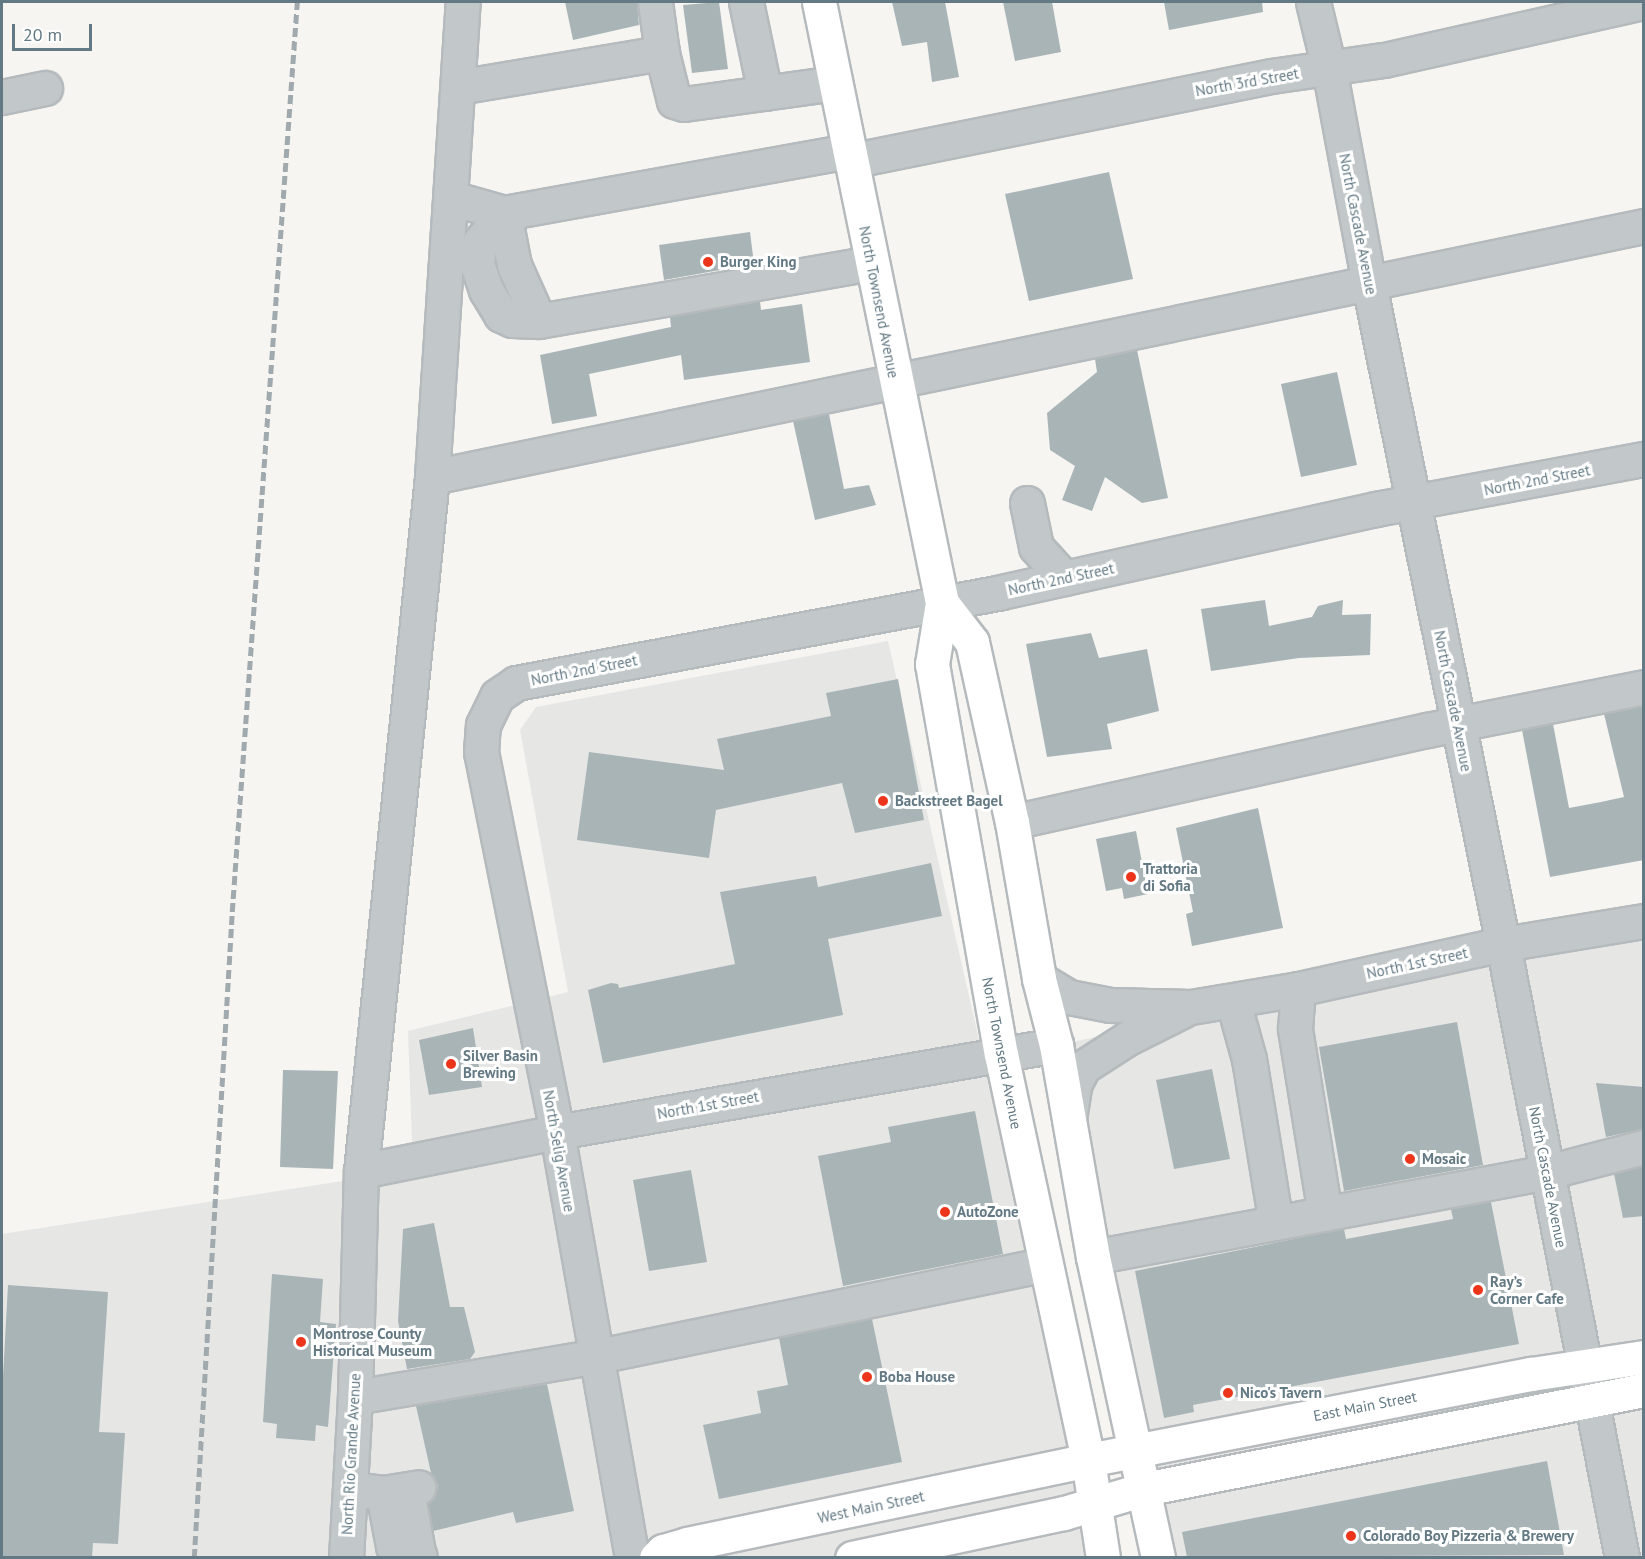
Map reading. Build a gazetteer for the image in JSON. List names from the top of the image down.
{
  "streets": {
    "main road": ["North Townsend Avenue", "East Main Street", "West Main Street"],
    "street": [
      "North 3rd Street",
      "North Cascade Avenue",
      "North 2nd Street",
      "North 1st Street",
      "North Selig Avenue",
      "North Rio Grande Avenue"
    ]
  },
  "crossings": [
    ["North 3rd Street", "North Cascade Avenue"],
    ["North 3rd Street", "North Townsend Avenue"],
    ["North Cascade Avenue", "North 2nd Street"],
    ["North Cascade Avenue", "North 1st Street"],
    ["North Cascade Avenue", "East Main Street"],
    ["North Townsend Avenue", "North 2nd Street"],
    ["North Townsend Avenue", "North 1st Street"],
    ["North Townsend Avenue", "East Main Street"],
    ["North Townsend Avenue", "West Main Street"],
    ["North 2nd Street", "North Selig Avenue"],
    ["North 1st Street", "North Selig Avenue"],
    ["North 1st Street", "North Rio Grande Avenue"],
    ["East Main Street", "West Main Street"]
  ],
  "places": [
    "Burger King",
    "Backstreet Bagel",
    "Trattoria di Sofia",
    "Silver Basin Brewing",
    "Mosaic",
    "AutoZone",
    "Ray’s Corner Cafe",
    "Montrose County Historical Museum",
    "Boba House",
    "Nico's Tavern",
    "Colorado Boy Pizzeria & Brewery"
  ],
  "scale_bar": "20 m"
}
